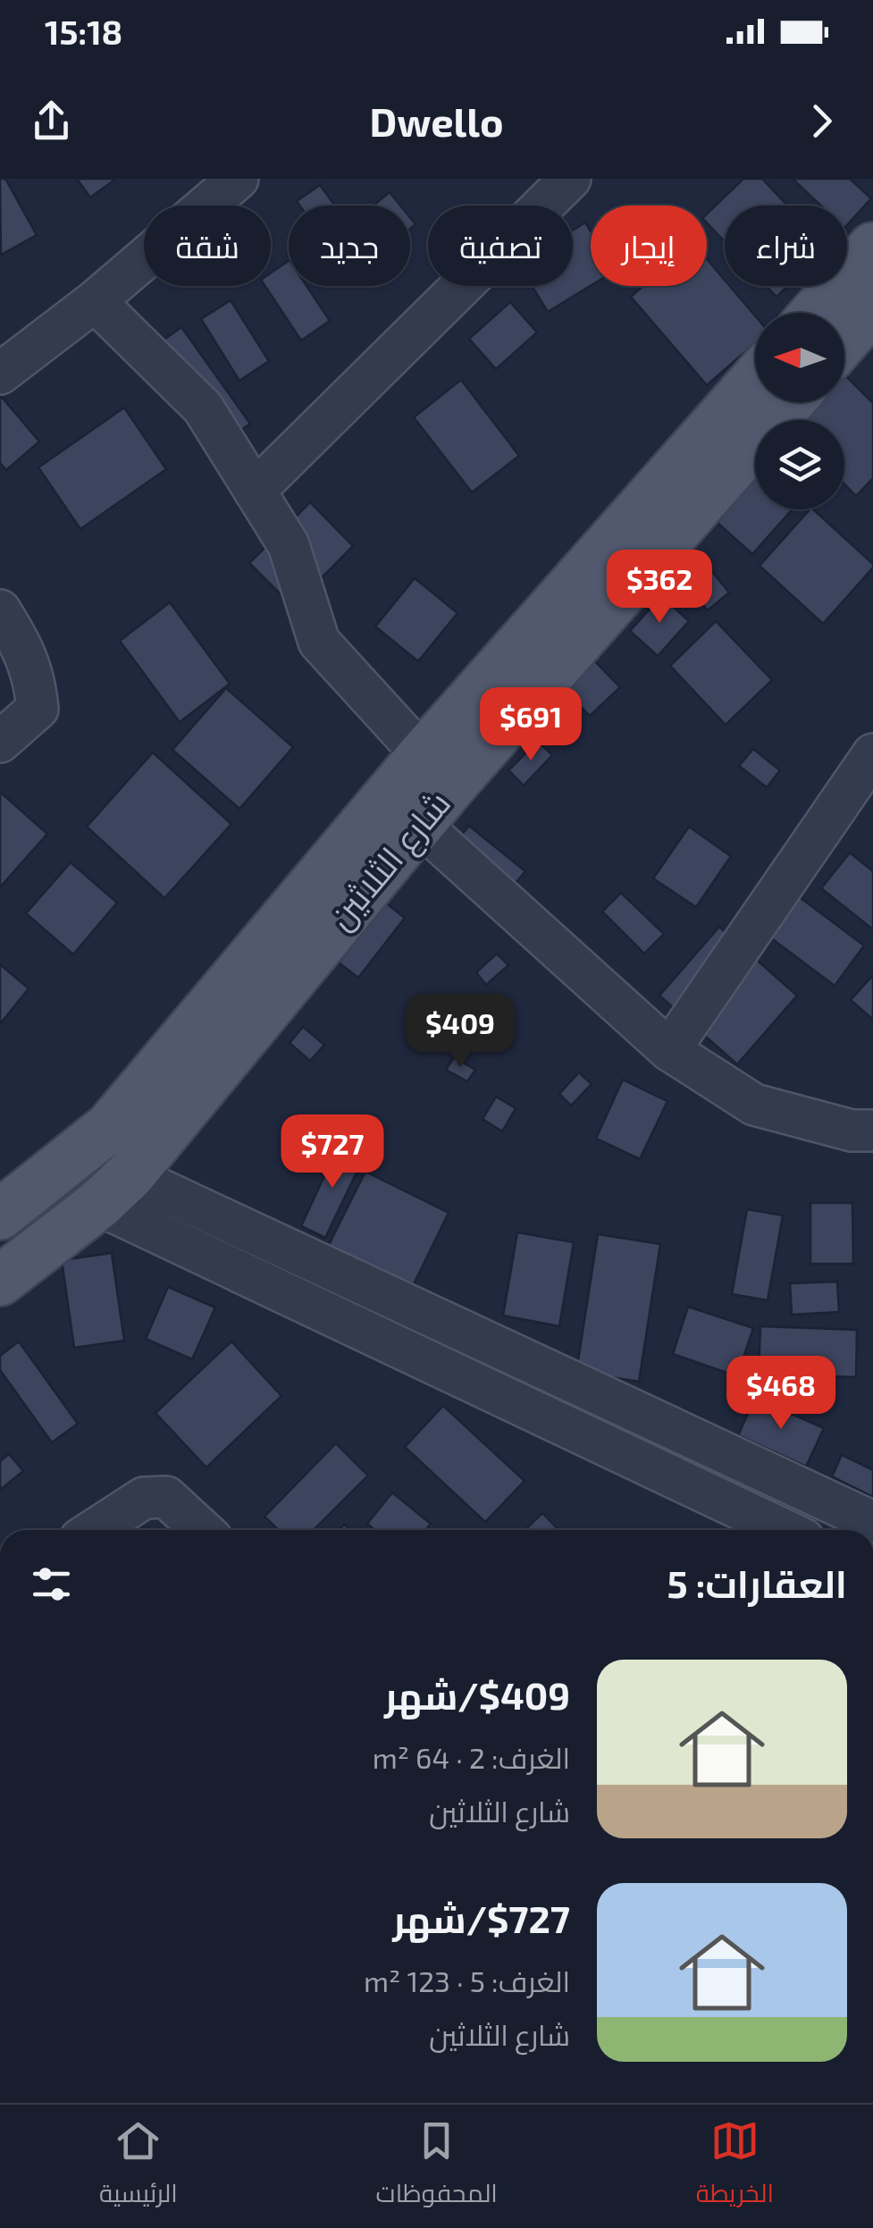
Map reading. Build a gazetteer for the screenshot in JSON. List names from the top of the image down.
{
  "streets": {
    "main road": ["شارع الثلاثين"]
  },
  "north": "left",
  "page": {
    "status": "15:18",
    "header": "Dwello",
    "chip": [
      "شراء",
      "إيجار",
      "تصفية",
      "جديد",
      "شقة"
    ],
    "price": [
      "$362",
      "$691",
      "$409",
      "$727",
      "$468"
    ],
    "heading": "العقارات: 5",
    "list": [
      {
        "name": "$409/شهر",
        "note": "الغرف: 2 · 64 m² · شارع الثلاثين"
      },
      {
        "name": "$727/شهر",
        "note": "الغرف: 5 · 123 m² · شارع الثلاثين"
      }
    ],
    "tabs": ["الخريطة", "المحفوظات", "الرئيسية"]
  }
}
